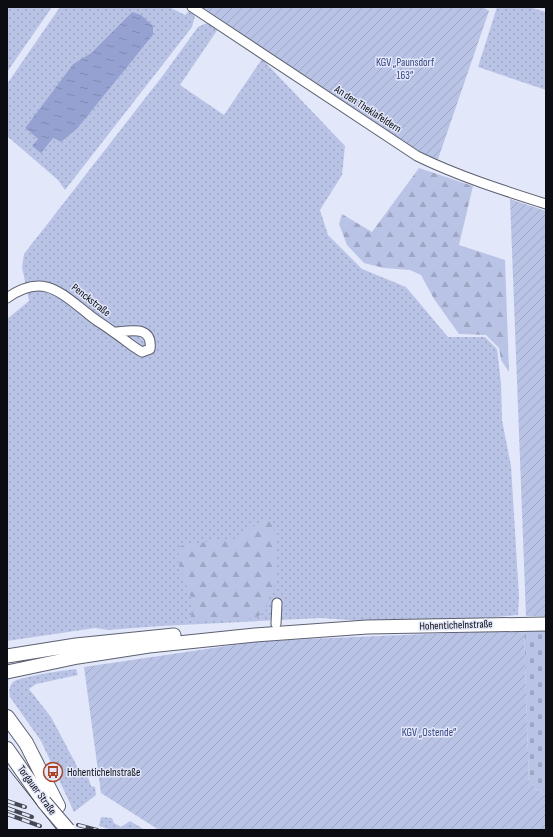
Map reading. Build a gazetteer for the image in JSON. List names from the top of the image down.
{
  "streets": {
    "main road": ["Hohentichelnstraße", "Torgauer Straße"],
    "street": ["An den Theklafeldern", "Penckstraße"]
  },
  "parks": ["KGV „Paunsdorf 163“", "KGV „Ostende“"],
  "places": {
    "bus stop": ["Hohentichelnstraße"]
  }
}
